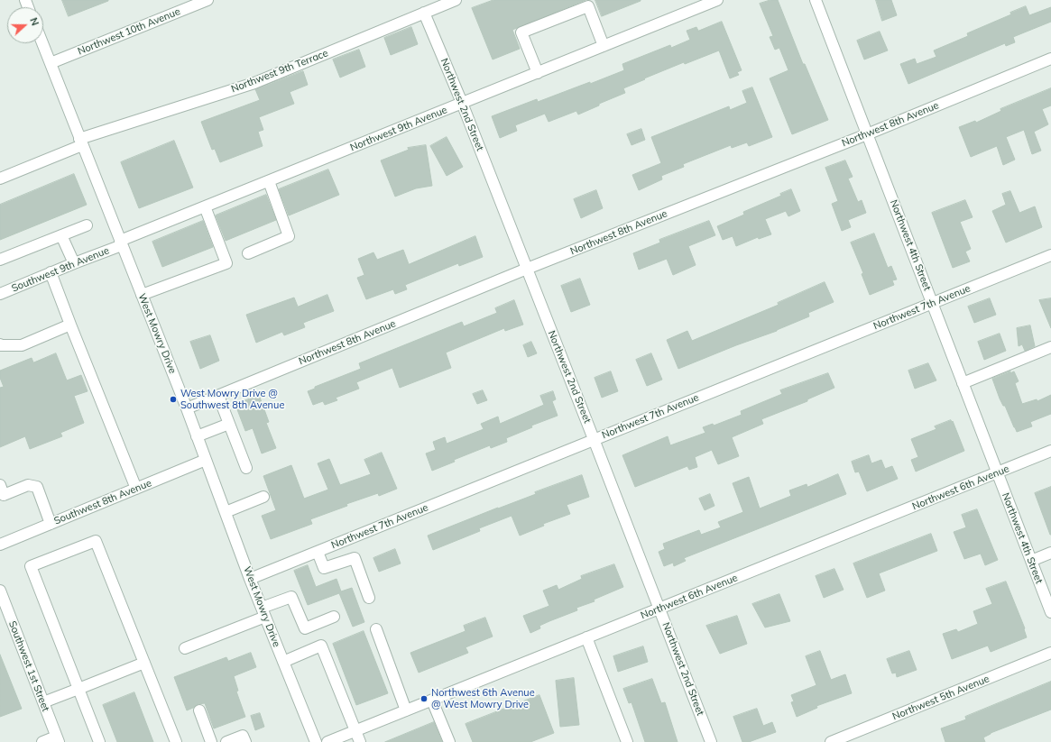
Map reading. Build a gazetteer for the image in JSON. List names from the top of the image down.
{
  "streets": {
    "street": [
      "Northwest 10th Avenue",
      "Northwest 9th Terrace",
      "Northwest 2nd Street",
      "Northwest 8th Avenue",
      "Northwest 9th Avenue",
      "Northwest 4th Street",
      "Southwest 9th Avenue",
      "Northwest 7th Avenue",
      "West Mowry Drive",
      "Northwest 6th Avenue",
      "Southwest 8th Avenue",
      "Southwest 1st Street",
      "Northwest 5th Avenue"
    ]
  },
  "crossings": [
    ["Northwest 10th Avenue", "West Mowry Drive"],
    ["Northwest 9th Terrace", "Northwest 2nd Street"],
    ["Northwest 9th Terrace", "West Mowry Drive"],
    ["Northwest 2nd Street", "Northwest 8th Avenue"],
    ["Northwest 2nd Street", "Northwest 9th Avenue"],
    ["Northwest 2nd Street", "Northwest 7th Avenue"],
    ["Northwest 2nd Street", "Northwest 6th Avenue"],
    ["Northwest 8th Avenue", "Northwest 4th Street"],
    ["Northwest 8th Avenue", "West Mowry Drive"],
    ["Northwest 9th Avenue", "Southwest 9th Avenue"],
    ["Northwest 9th Avenue", "West Mowry Drive"],
    ["Northwest 4th Street", "Northwest 7th Avenue"],
    ["Northwest 4th Street", "Northwest 6th Avenue"],
    ["Southwest 9th Avenue", "West Mowry Drive"],
    ["Northwest 7th Avenue", "West Mowry Drive"],
    ["West Mowry Drive", "Southwest 8th Avenue"]
  ],
  "places": ["West Mowry Drive @ Southwest 8th Avenue", "Northwest 6th Avenue @ West Mowry Drive"],
  "north": "right"
}
